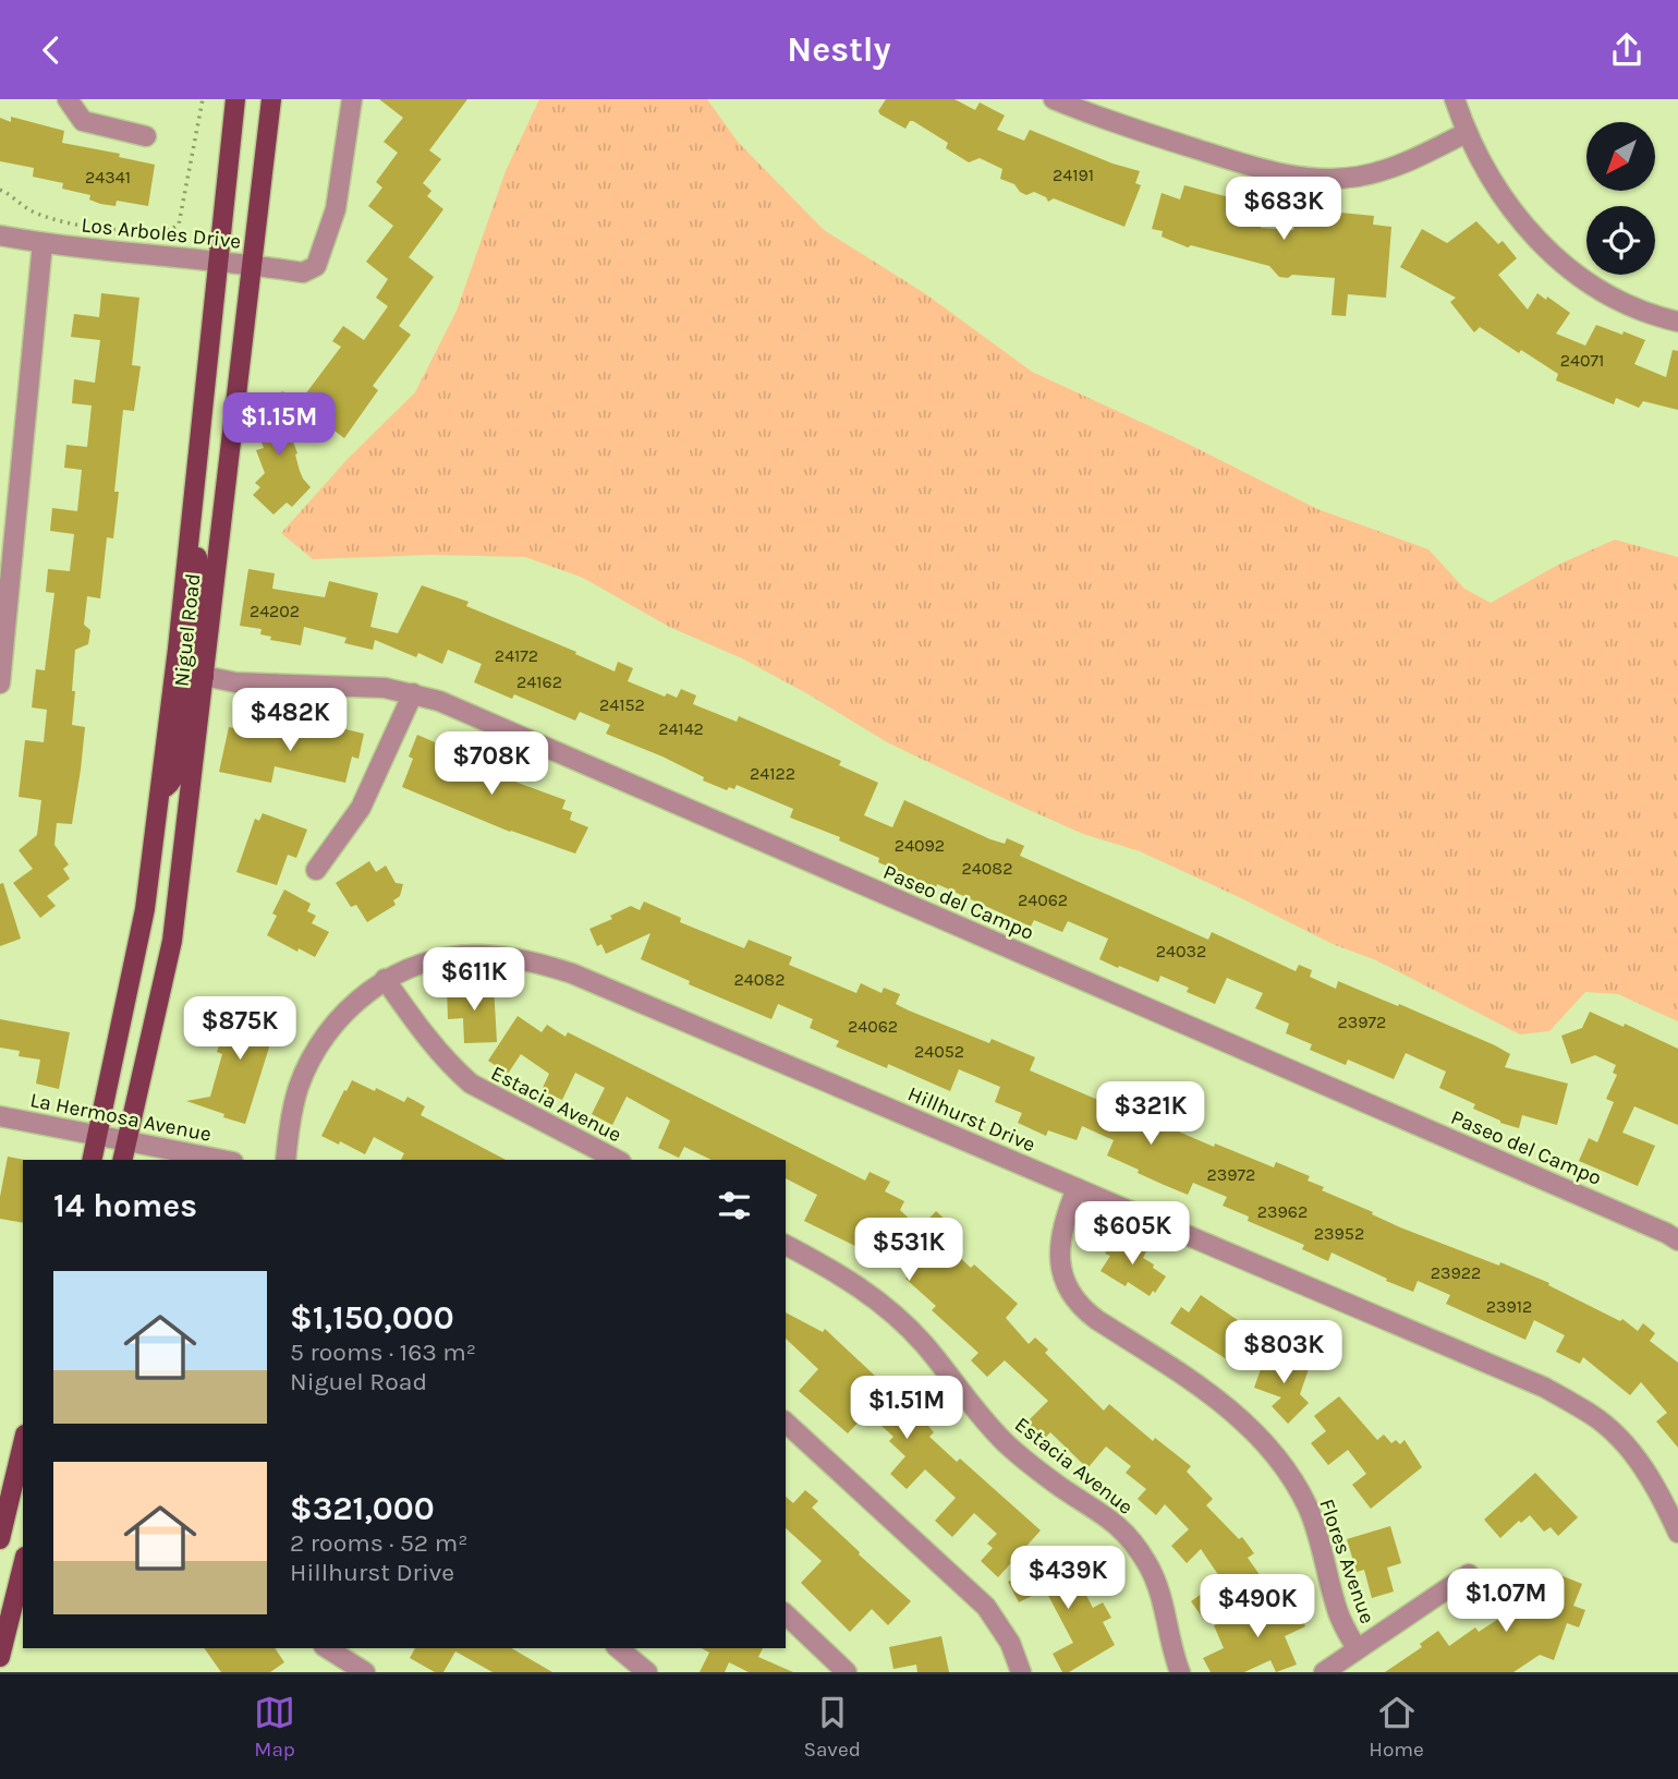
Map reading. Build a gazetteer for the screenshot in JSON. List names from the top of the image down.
{
  "streets": {
    "main road": ["Niguel Road"],
    "street": [
      "Los Arboles Drive",
      "Paseo del Campo",
      "Estacia Avenue",
      "La Hermosa Avenue",
      "Hillhurst Drive",
      "Flores Avenue"
    ]
  },
  "crossings": [
    ["Los Arboles Drive", "Niguel Road"],
    ["Niguel Road", "Paseo del Campo"],
    ["Niguel Road", "La Hermosa Avenue"],
    ["Estacia Avenue", "Hillhurst Drive"],
    ["Hillhurst Drive", "Flores Avenue"]
  ],
  "house_numbers": [
    "24191",
    "24341",
    "24071",
    "24202",
    "24172",
    "24162",
    "24152",
    "24142",
    "24122",
    "24092",
    "24082",
    "24062",
    "24032",
    "24082",
    "23972",
    "24062",
    "24052",
    "23972",
    "23962",
    "23952",
    "23922",
    "23912"
  ],
  "north": "bottom left",
  "page": {
    "header": "Nestly",
    "price": [
      "$683K",
      "$1.15M",
      "$482K",
      "$708K",
      "$611K",
      "$875K",
      "$321K",
      "$605K",
      "$531K",
      "$803K",
      "$1.51M",
      "$439K",
      "$1.07M",
      "$490K"
    ],
    "heading": "14 homes",
    "list": [
      {
        "name": "$1,150,000",
        "note": "5 rooms · 163 m² · Niguel Road"
      },
      {
        "name": "$321,000",
        "note": "2 rooms · 52 m² · Hillhurst Drive"
      }
    ],
    "tabs": ["Map", "Saved", "Home"]
  }
}
